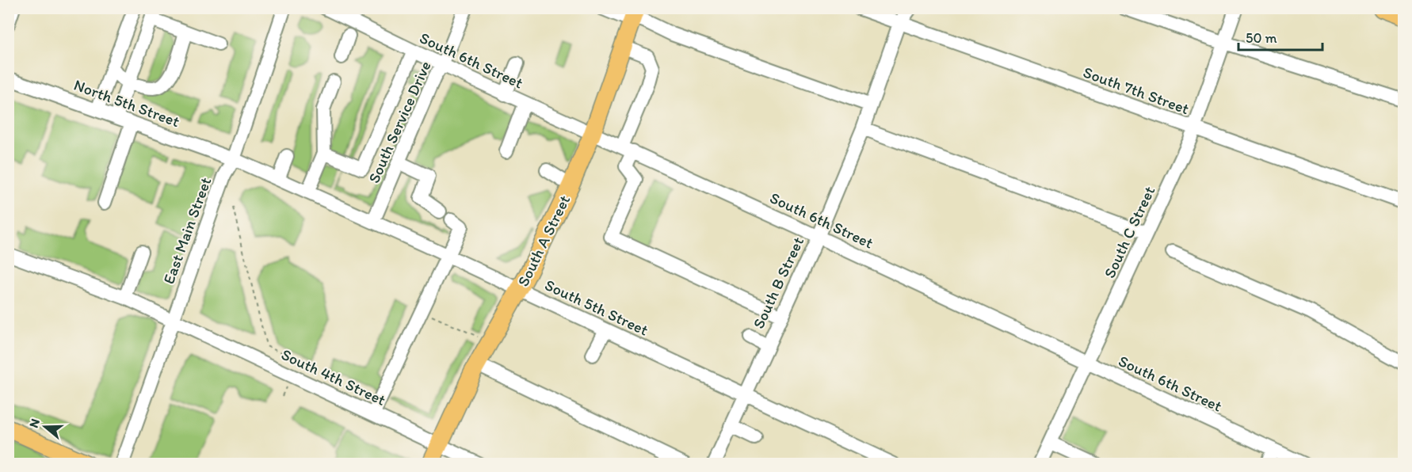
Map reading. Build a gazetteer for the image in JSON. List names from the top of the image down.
{
  "streets": {
    "main road": ["South A Street"],
    "street": [
      "South 6th Street",
      "South 7th Street",
      "North 5th Street",
      "South Service Drive",
      "East Main Street",
      "South C Street",
      "South B Street",
      "South 5th Street",
      "South 4th Street"
    ]
  },
  "crossings": [
    ["South 6th Street", "South Service Drive"],
    ["South 6th Street", "South C Street"],
    ["South 6th Street", "South A Street"],
    ["South 6th Street", "South B Street"],
    ["South 7th Street", "South C Street"],
    ["South 7th Street", "South B Street"],
    ["North 5th Street", "East Main Street"],
    ["North 5th Street", "South 5th Street"],
    ["South Service Drive", "South 5th Street"],
    ["East Main Street", "South 5th Street"],
    ["East Main Street", "South 4th Street"],
    ["South A Street", "South 5th Street"],
    ["South A Street", "South 4th Street"],
    ["South B Street", "South 5th Street"]
  ],
  "scale_bar": "50 m",
  "north": "left"
}
